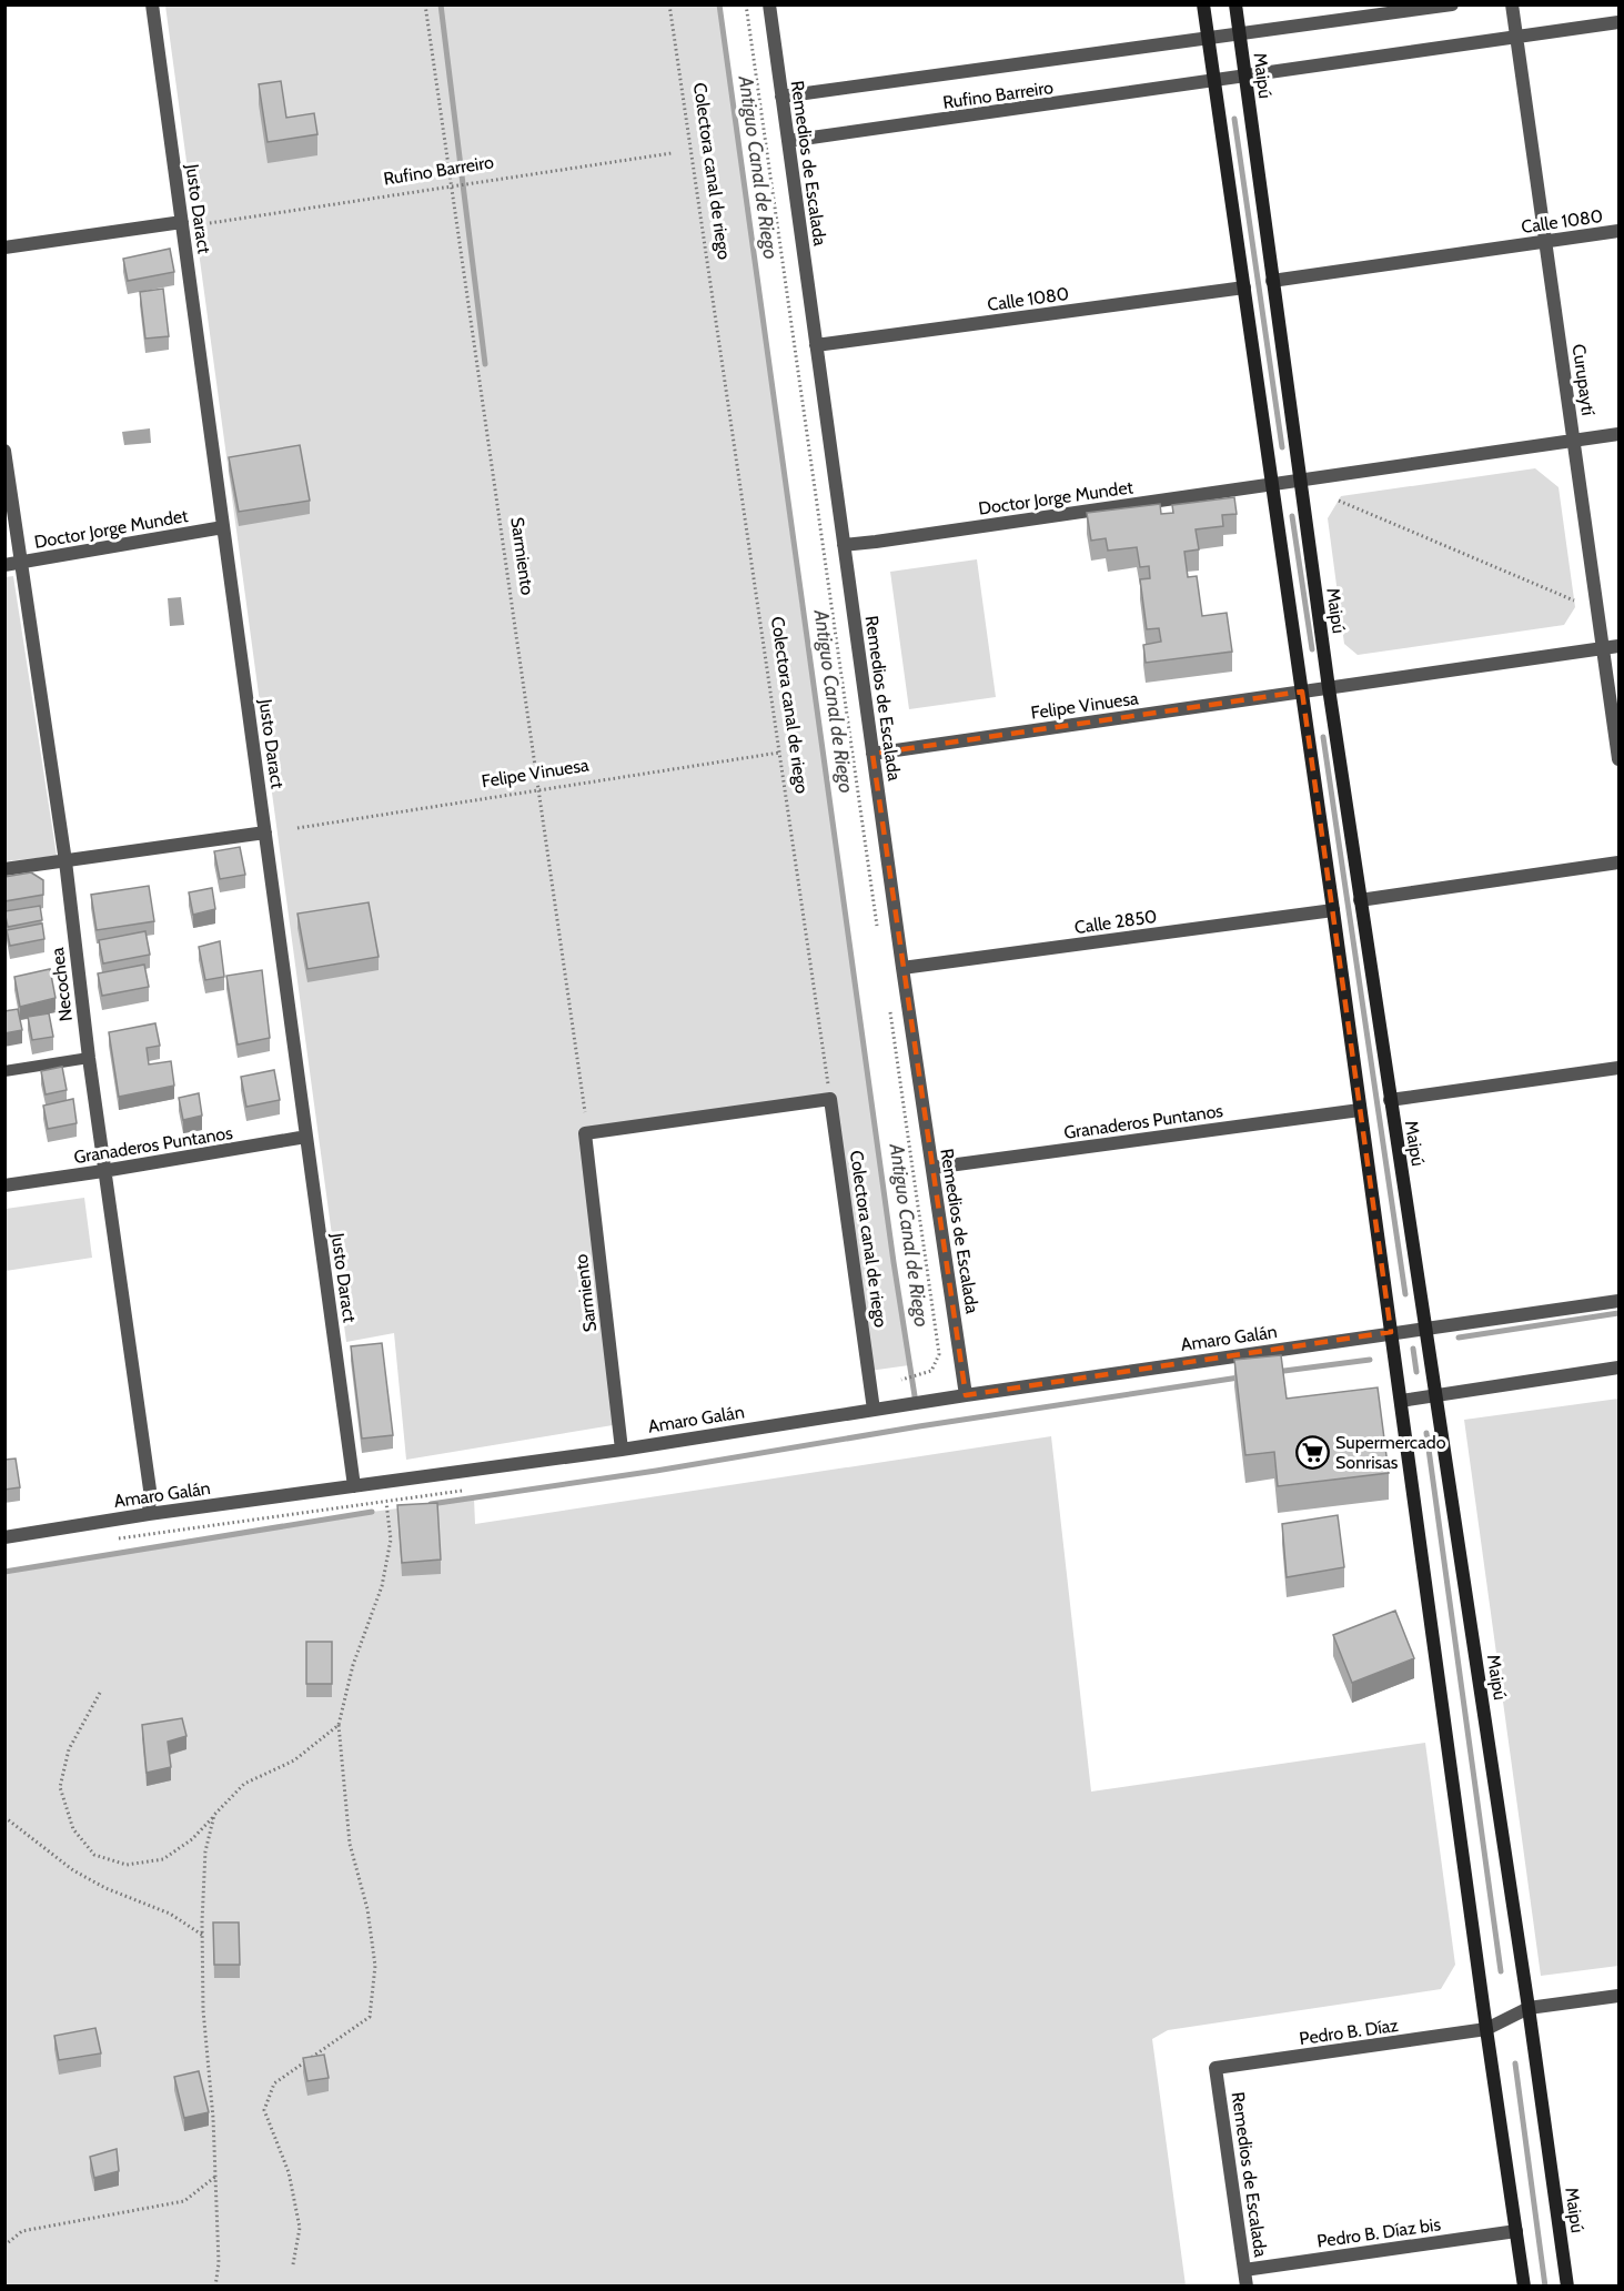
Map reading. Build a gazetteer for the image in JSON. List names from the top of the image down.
{
  "streets": {
    "street": [
      "Maipú",
      "Rufino Barreiro",
      "Remedios de Escalada",
      "Colectora canal de riego",
      "Justo Daract",
      "Calle 1080",
      "Curupaytí",
      "Doctor Jorge Mundet",
      "Sarmiento",
      "Felipe Vinuesa",
      "Calle 2850",
      "Necochea",
      "Granaderos Puntanos",
      "Amaro Galán",
      "Pedro B. Díaz",
      "Pedro B. Díaz bis"
    ]
  },
  "crossings": [
    ["Maipú", "Rufino Barreiro"],
    ["Maipú", "Calle 1080"],
    ["Maipú", "Doctor Jorge Mundet"],
    ["Maipú", "Felipe Vinuesa"],
    ["Maipú", "Amaro Galán"],
    ["Maipú", "Pedro B. Díaz"],
    ["Rufino Barreiro", "Remedios de Escalada"],
    ["Remedios de Escalada", "Calle 1080"],
    ["Remedios de Escalada", "Doctor Jorge Mundet"],
    ["Remedios de Escalada", "Felipe Vinuesa"],
    ["Remedios de Escalada", "Calle 2850"],
    ["Remedios de Escalada", "Granaderos Puntanos"],
    ["Remedios de Escalada", "Amaro Galán"],
    ["Remedios de Escalada", "Pedro B. Díaz"],
    ["Remedios de Escalada", "Pedro B. Díaz bis"],
    ["Colectora canal de riego", "Sarmiento"],
    ["Colectora canal de riego", "Felipe Vinuesa"],
    ["Colectora canal de riego", "Amaro Galán"],
    ["Justo Daract", "Doctor Jorge Mundet"],
    ["Justo Daract", "Granaderos Puntanos"],
    ["Justo Daract", "Amaro Galán"],
    ["Calle 1080", "Curupaytí"],
    ["Doctor Jorge Mundet", "Necochea"],
    ["Sarmiento", "Felipe Vinuesa"],
    ["Sarmiento", "Amaro Galán"],
    ["Necochea", "Granaderos Puntanos"],
    ["Necochea", "Amaro Galán"]
  ],
  "water": ["Antiguo Canal de Riego"],
  "places": {
    "supermarket": ["Supermercado Sonrisas"]
  }
}
